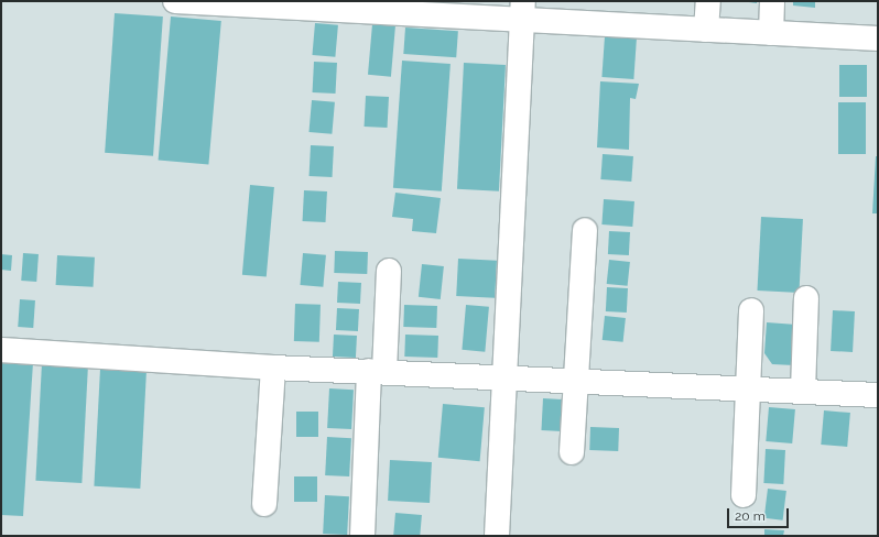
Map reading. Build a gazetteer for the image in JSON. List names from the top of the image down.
{
  "scale_bar": "20 m"
}
